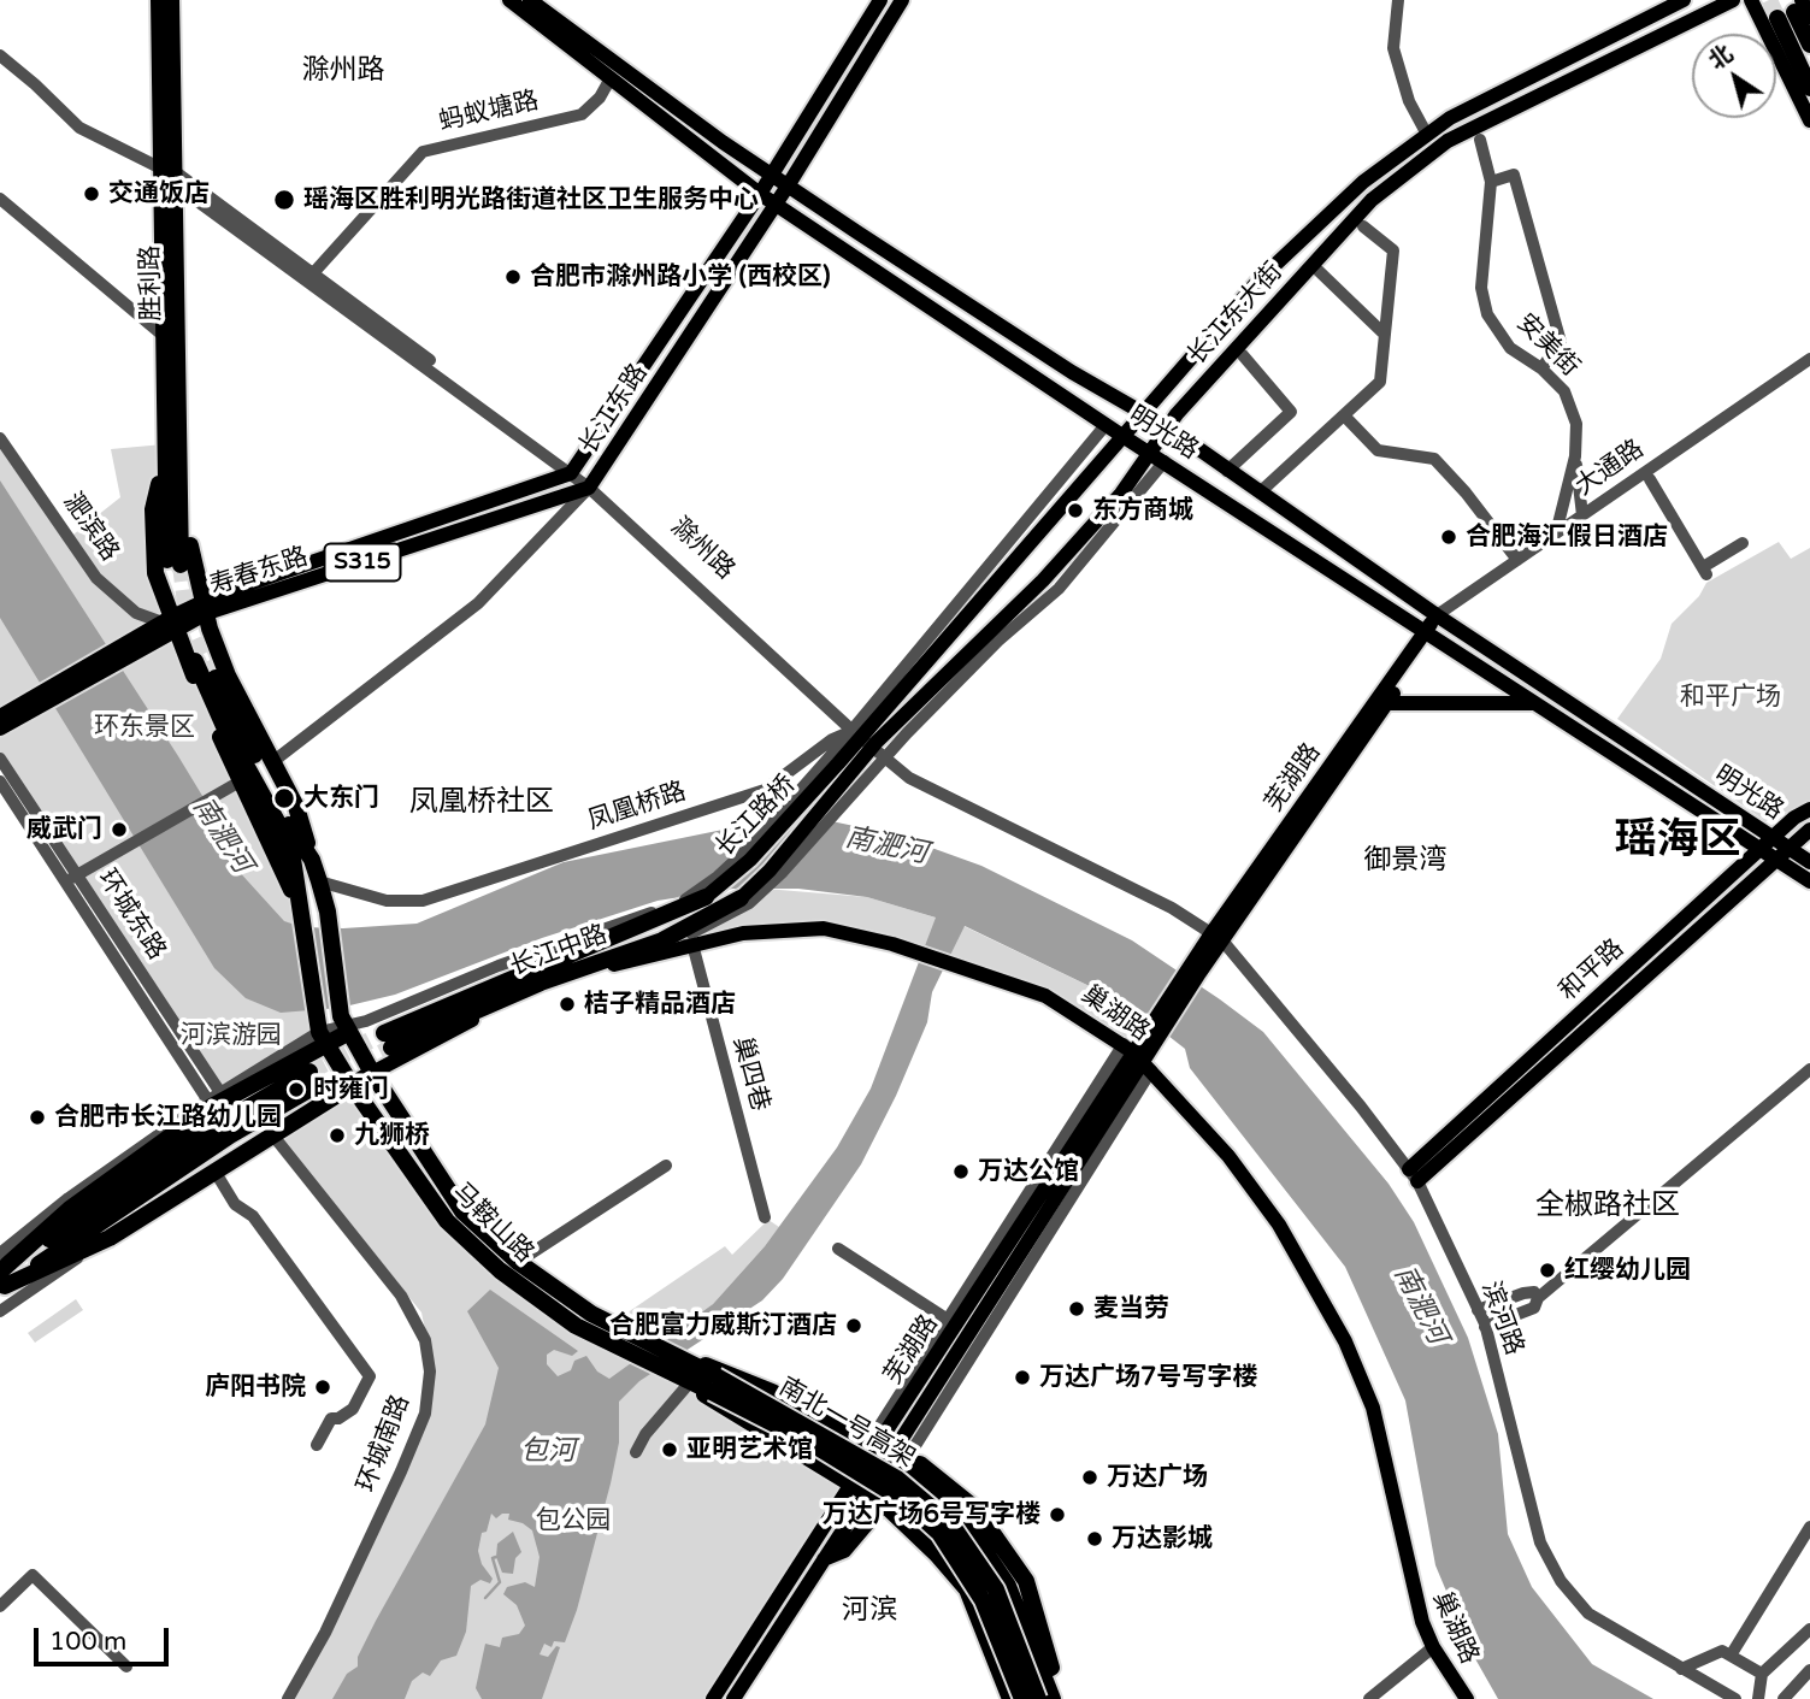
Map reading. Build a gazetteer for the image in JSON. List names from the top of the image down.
{
  "streets": {
    "highway": [
      "胜利路",
      "长江中路",
      "马鞍山路",
      "南北一号高架"
    ],
    "main road": [
      "长江东大街",
      "长江东路",
      "明光路",
      "S315",
      "寿春东路",
      "芜湖路",
      "长江路桥",
      "和平路",
      "巢湖路"
    ],
    "street": [
      "蚂蚁塘路",
      "安美街",
      "大通路",
      "淝滨路",
      "滁州路",
      "凤凰桥路",
      "环城东路",
      "巢四巷",
      "滨河路",
      "环城南路"
    ]
  },
  "crossings": [
    ["蚂蚁塘路", "明光路"],
    ["蚂蚁塘路", "滁州路"],
    ["胜利路", "滁州路"],
    ["长江东大街", "明光路"],
    ["长江东大街", "滁州路"],
    ["长江东大街", "凤凰桥路"],
    ["长江东大街", "长江路桥"],
    ["安美街", "大通路"],
    ["长江东路", "明光路"],
    ["长江东路", "滁州路"],
    ["长江东路", "寿春东路"],
    ["明光路", "大通路"],
    ["明光路", "芜湖路"],
    ["明光路", "和平路"],
    ["大通路", "芜湖路"],
    ["淝滨路", "寿春东路"],
    ["滁州路", "寿春东路"],
    ["滁州路", "芜湖路"],
    ["滁州路", "凤凰桥路"],
    ["滁州路", "滨河路"],
    ["芜湖路", "巢湖路"],
    ["芜湖路", "滨河路"],
    ["长江路桥", "长江中路"],
    ["和平路", "滨河路"],
    ["巢湖路", "巢四巷"],
    ["巢湖路", "马鞍山路"],
    ["马鞍山路", "南北一号高架"]
  ],
  "districts": [
    "滁州路",
    "凤凰桥社区",
    "瑶海区",
    "御景湾",
    "全椒路社区",
    "河滨"
  ],
  "water": ["南淝河", "包河"],
  "parks": [
    "和平广场",
    "环东景区",
    "河滨游园",
    "包公园"
  ],
  "places": [
    "交通饭店",
    "瑶海区胜利明光路街道社区卫生服务中心",
    "合肥市滁州路小学 (西校区)",
    "东方商城",
    "合肥海汇假日酒店",
    "大东门",
    "威武门",
    "桔子精品酒店",
    "时雍门",
    "合肥市长江路幼儿园",
    "九狮桥",
    "万达公馆",
    "红缨幼儿园",
    "麦当劳",
    "合肥富力威斯汀酒店",
    "万达广场7号写字楼",
    "庐阳书院",
    "亚明艺术馆",
    "万达广场",
    "万达广场6号写字楼",
    "万达影城"
  ],
  "scale_bar": "100 m",
  "north": "top left"
}
